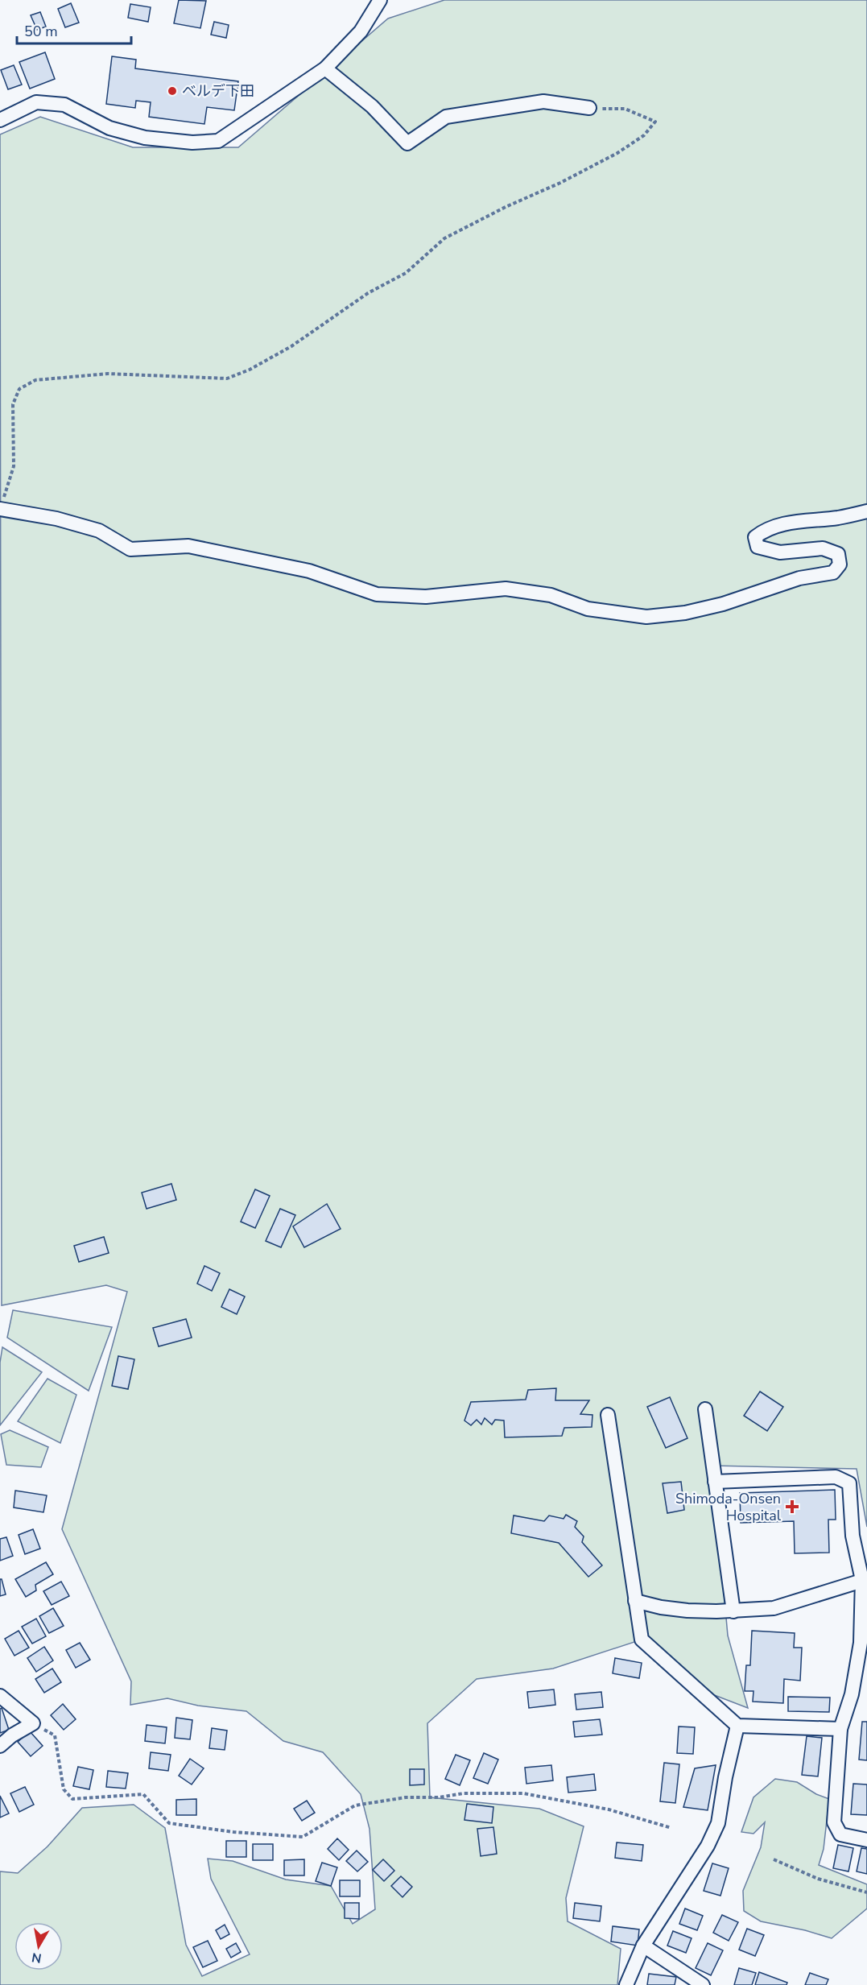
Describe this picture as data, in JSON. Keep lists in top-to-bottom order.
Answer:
{
  "places": {
    "other": ["ベルデ下田"],
    "health": ["Shimoda-Onsen Hospital"]
  },
  "scale_bar": "50 m",
  "north": "bottom"
}
